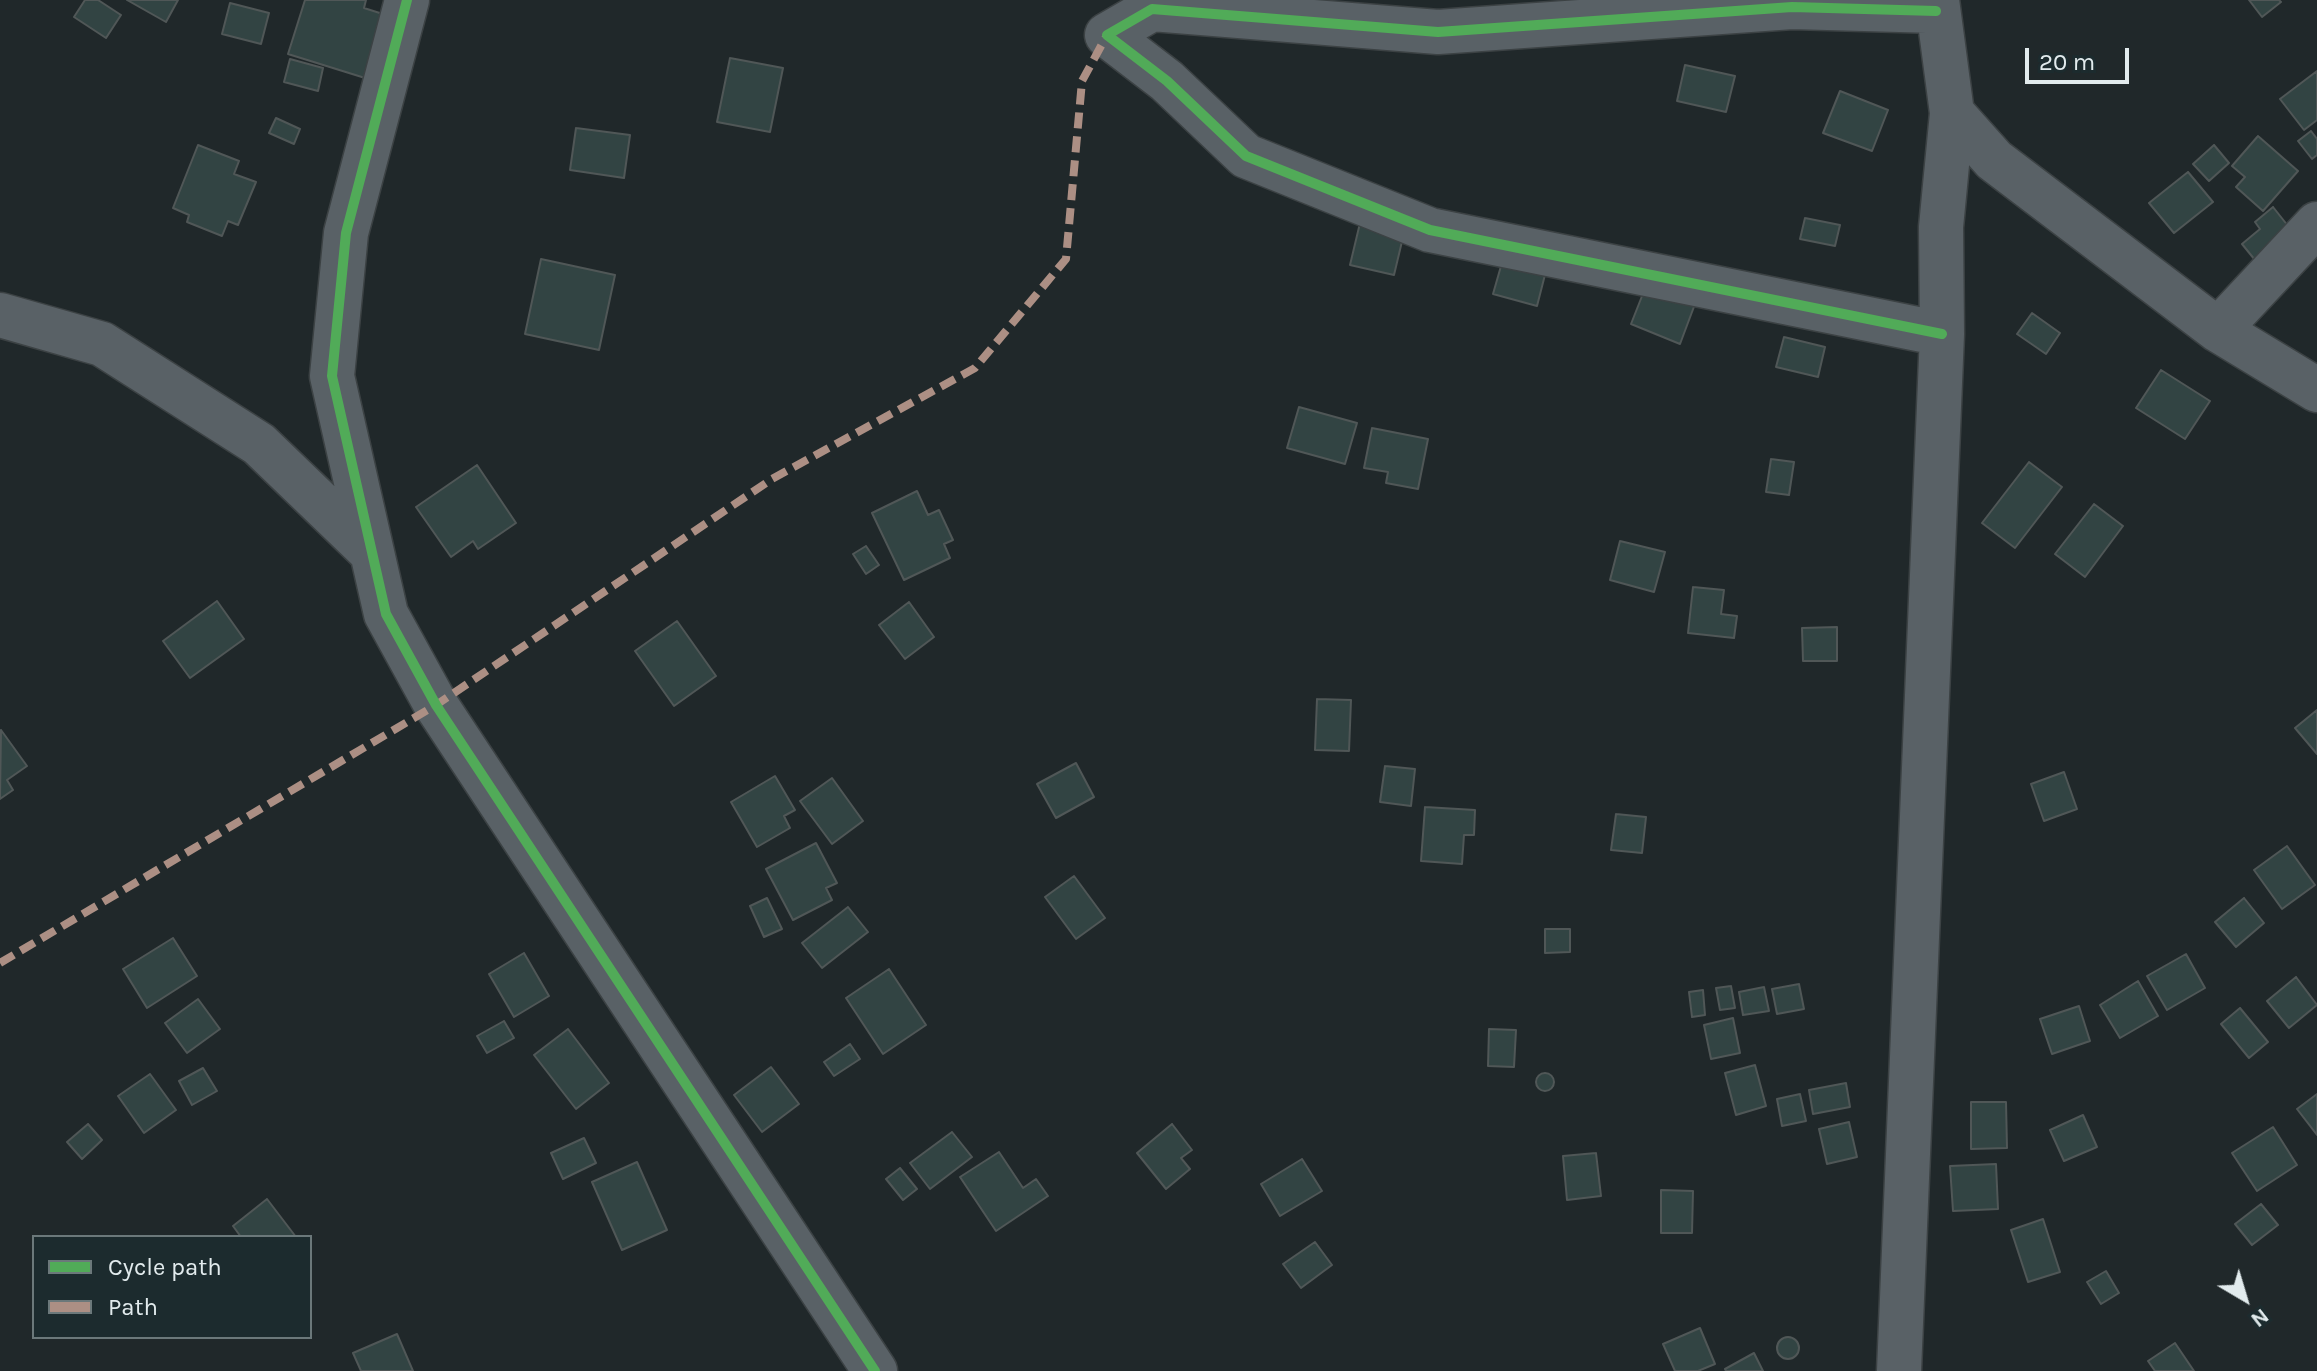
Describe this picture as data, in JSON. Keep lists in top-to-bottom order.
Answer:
{
  "legend": ["Cycle path", "Path"],
  "scale_bar": "20 m",
  "north": "bottom right"
}
